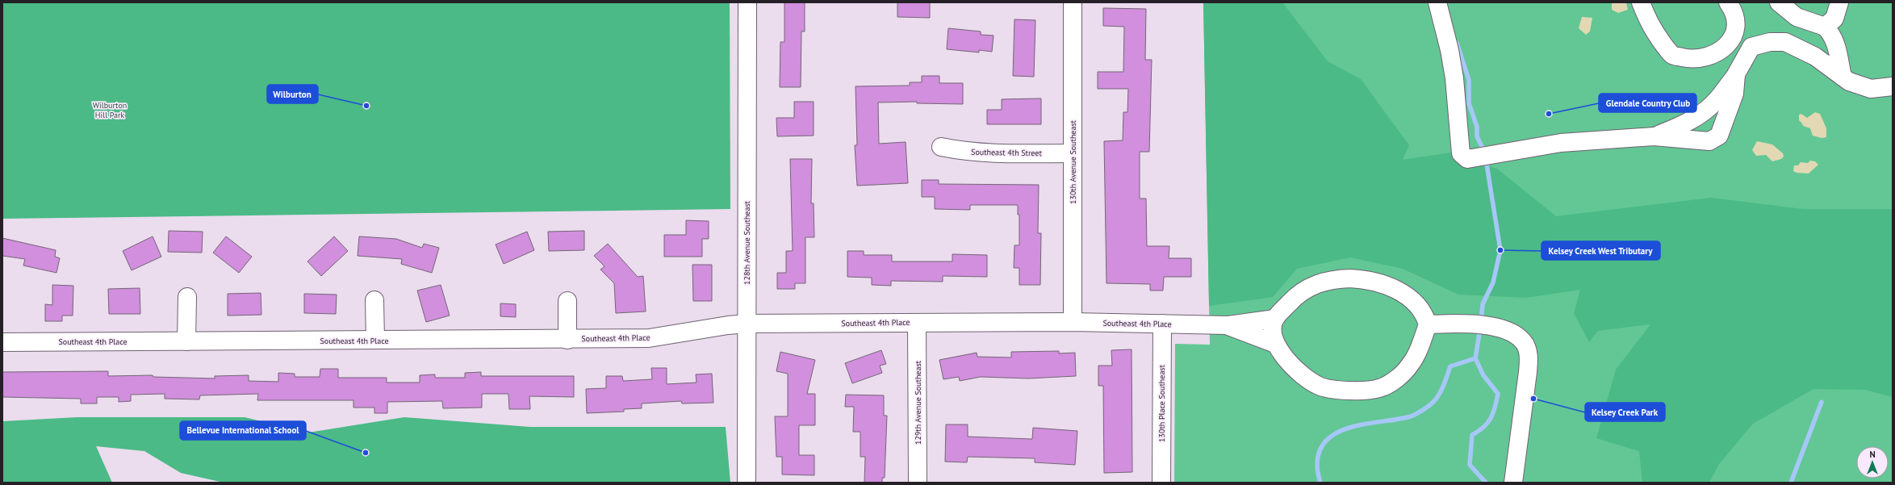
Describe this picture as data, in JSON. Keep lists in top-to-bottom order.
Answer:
{
  "streets": {
    "street": [
      "Southeast 4th Street",
      "130th Avenue Southeast",
      "128th Avenue Southeast",
      "Southeast 4th Place",
      "129th Avenue Southeast",
      "130th Place Southeast"
    ]
  },
  "crossings": [
    ["Southeast 4th Street", "130th Avenue Southeast"],
    ["130th Avenue Southeast", "Southeast 4th Place"],
    ["128th Avenue Southeast", "Southeast 4th Place"],
    ["Southeast 4th Place", "129th Avenue Southeast"],
    ["Southeast 4th Place", "130th Place Southeast"]
  ],
  "parks": ["Wilburton Hill Park"],
  "places": [
    "Wilburton",
    "Glendale Country Club",
    "Kelsey Creek West Tributary",
    "Kelsey Creek Park",
    "Bellevue International School"
  ],
  "north": "top"
}
